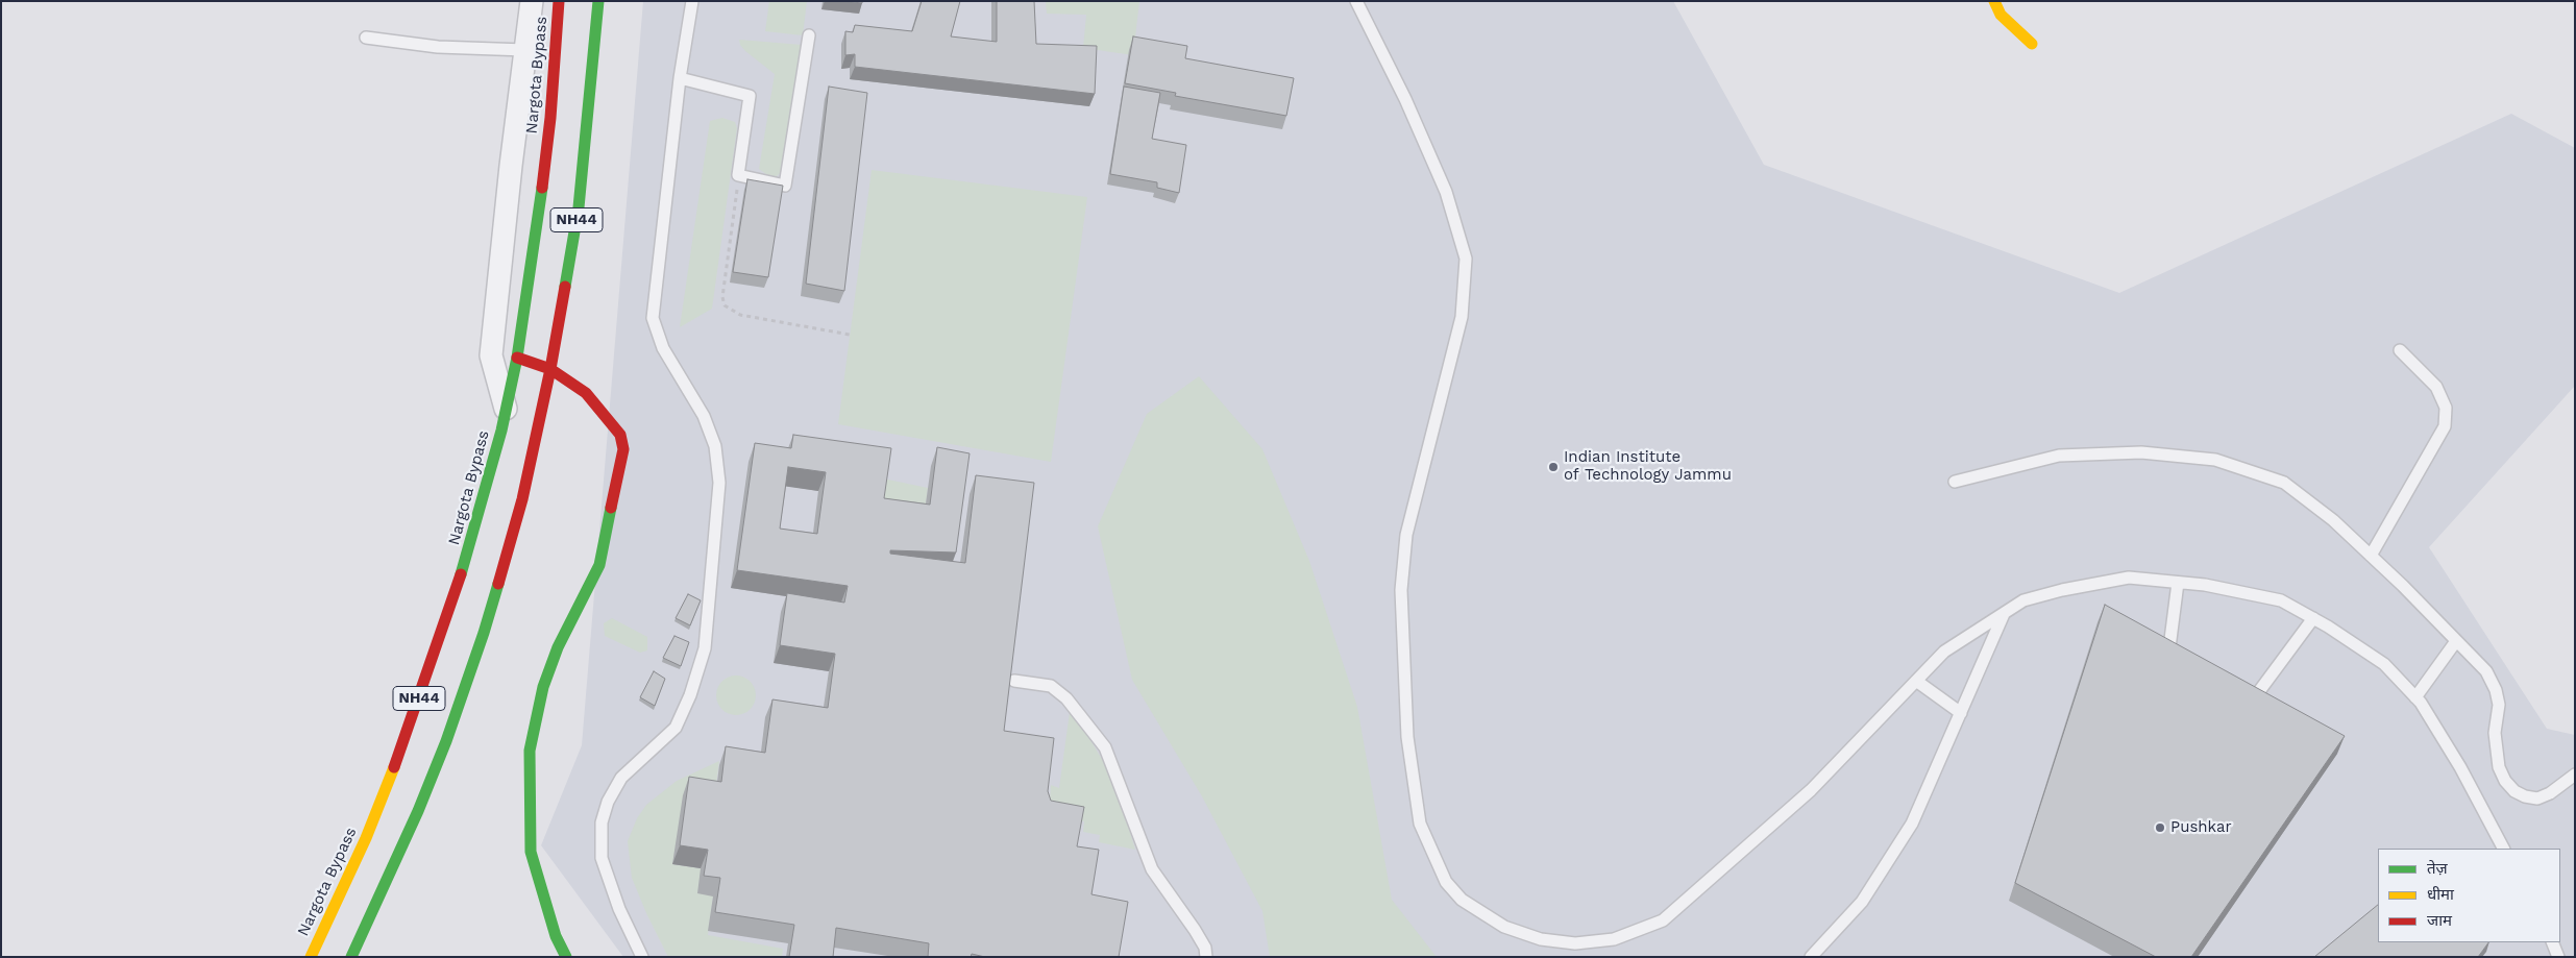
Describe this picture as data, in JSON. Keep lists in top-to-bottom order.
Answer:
{
  "streets": {
    "main road": ["Nargota Bypass", "NH44"]
  },
  "places": ["Indian Institute of Technology Jammu", "Pushkar"],
  "legend": ["तेज़", "धीमा", "जाम"]
}
